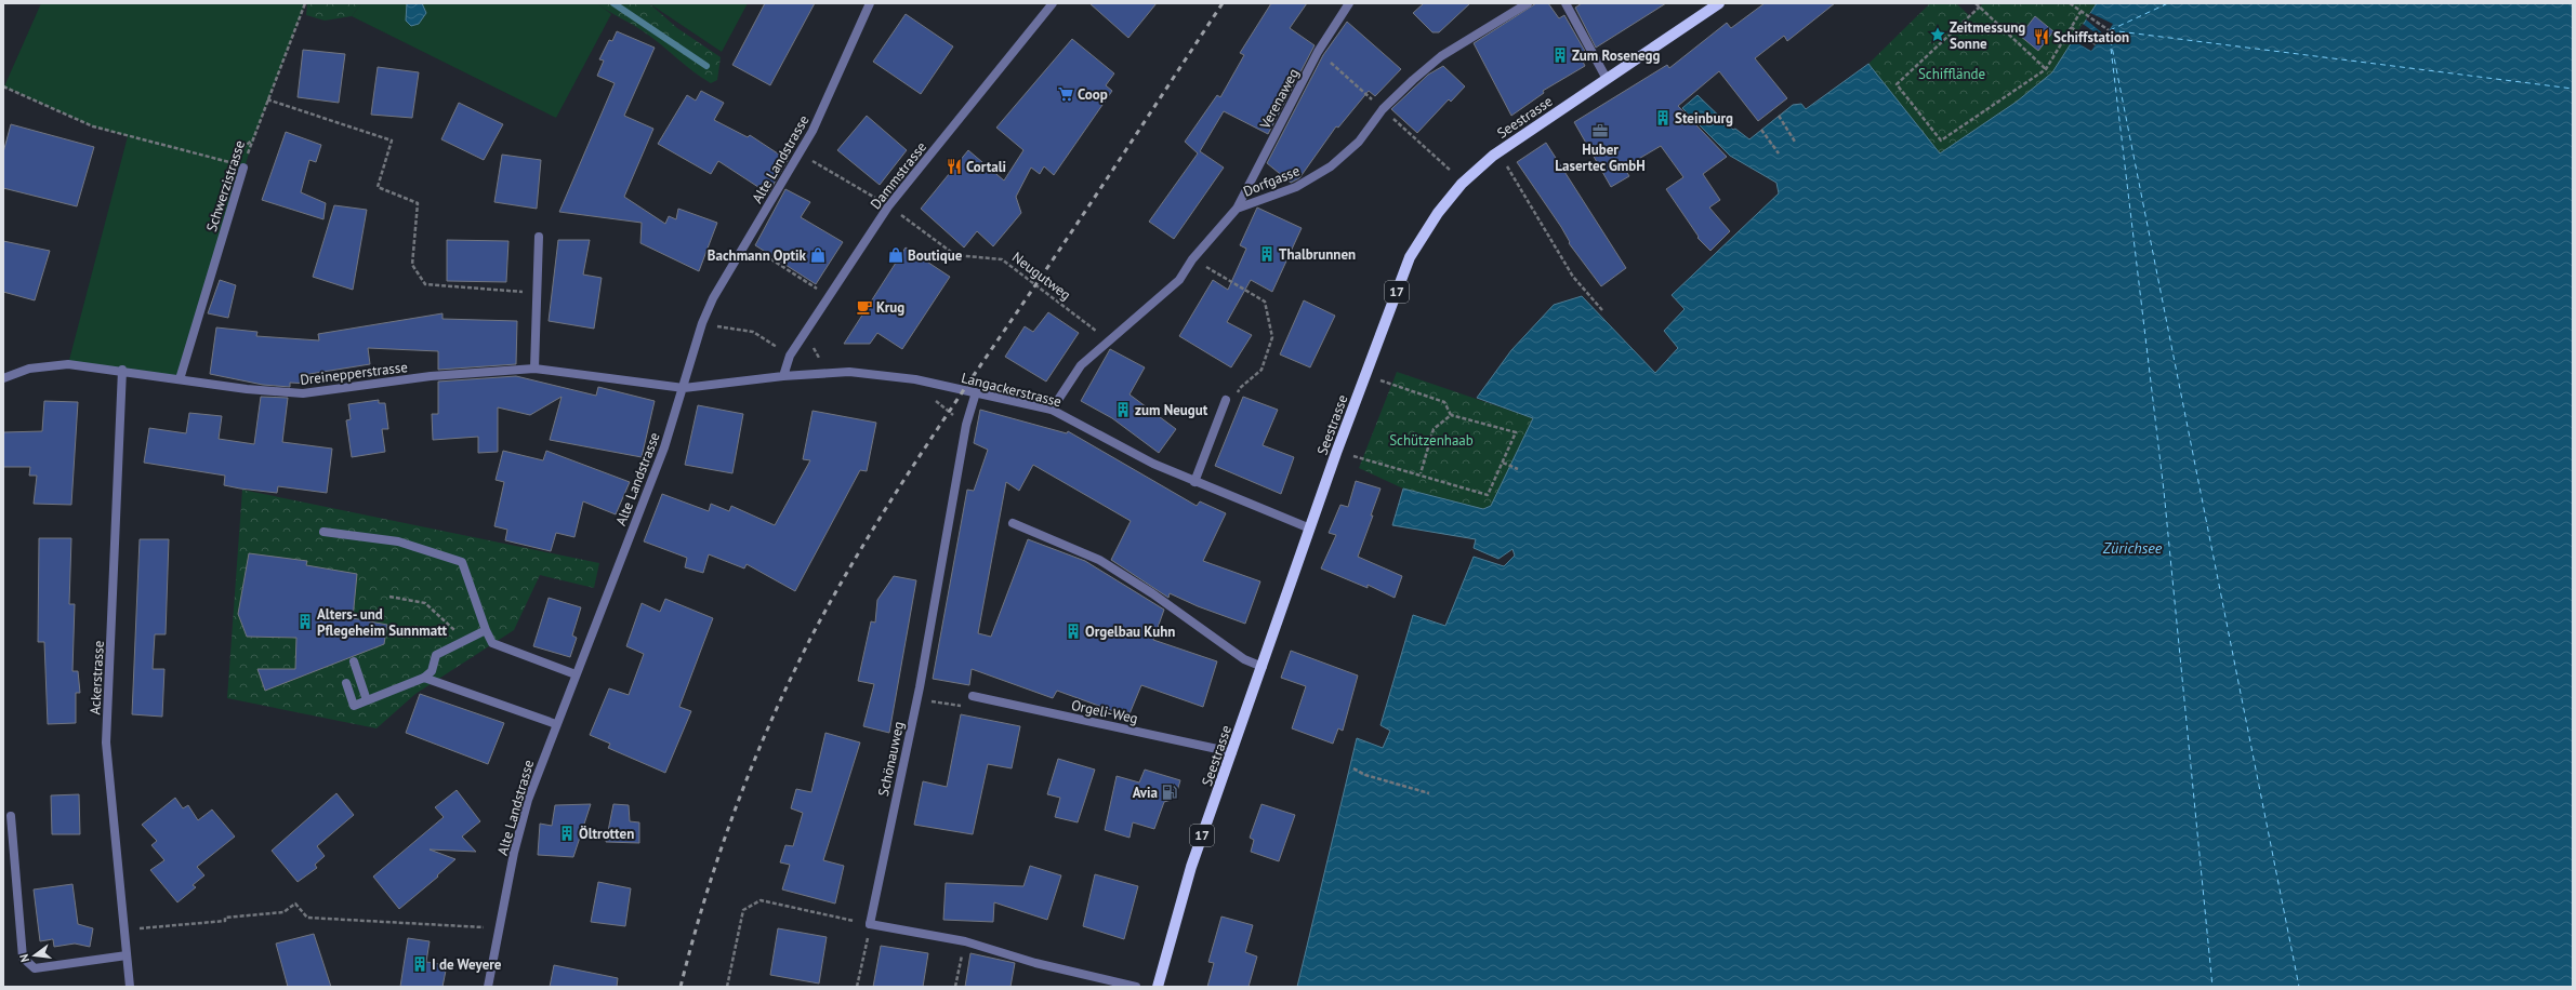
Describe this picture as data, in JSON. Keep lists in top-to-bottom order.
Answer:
{
  "streets": {
    "main road": ["Seestrasse", "17"],
    "street": [
      "Verenaweg",
      "Alte Landstrasse",
      "Dammstrasse",
      "Dorfgasse",
      "Schwerzistrasse",
      "Dreinepperstrasse",
      "Langackerstrasse",
      "Ackerstrasse",
      "Orgeli-Weg",
      "Schönauweg"
    ],
    "path": ["Neugutweg"]
  },
  "crossings": [
    ["Verenaweg", "Dorfgasse"],
    ["Seestrasse", "Langackerstrasse"],
    ["Seestrasse", "Orgeli-Weg"],
    ["Alte Landstrasse", "Dreinepperstrasse"],
    ["Alte Landstrasse", "Langackerstrasse"],
    ["Dammstrasse", "Neugutweg"],
    ["Dammstrasse", "Langackerstrasse"],
    ["Dorfgasse", "Neugutweg"],
    ["Dorfgasse", "Langackerstrasse"],
    ["Schwerzistrasse", "Dreinepperstrasse"],
    ["Dreinepperstrasse", "Langackerstrasse"],
    ["Dreinepperstrasse", "Ackerstrasse"],
    ["Langackerstrasse", "Schönauweg"]
  ],
  "water": ["Zürichsee"],
  "parks": ["Schifflände", "Schützenhaab"],
  "places": {
    "place": ["Zeitmessung Sonne"],
    "restaurant": ["Schiffstation", "Cortali"],
    "building": [
      "Zum Rosenegg",
      "Steinburg",
      "Thalbrunnen",
      "zum Neugut",
      "Alters- und Pflegeheim Sunnmatt",
      "Orgelbau Kuhn",
      "Öltrotten",
      "I de Weyere"
    ],
    "supermarket": ["Coop"],
    "office": ["Huber Lasertec GmbH"],
    "shop": ["Bachmann Optik", "Boutique"],
    "cafe": ["Krug"],
    "fuel station": ["Avia"]
  },
  "north": "left"
}
